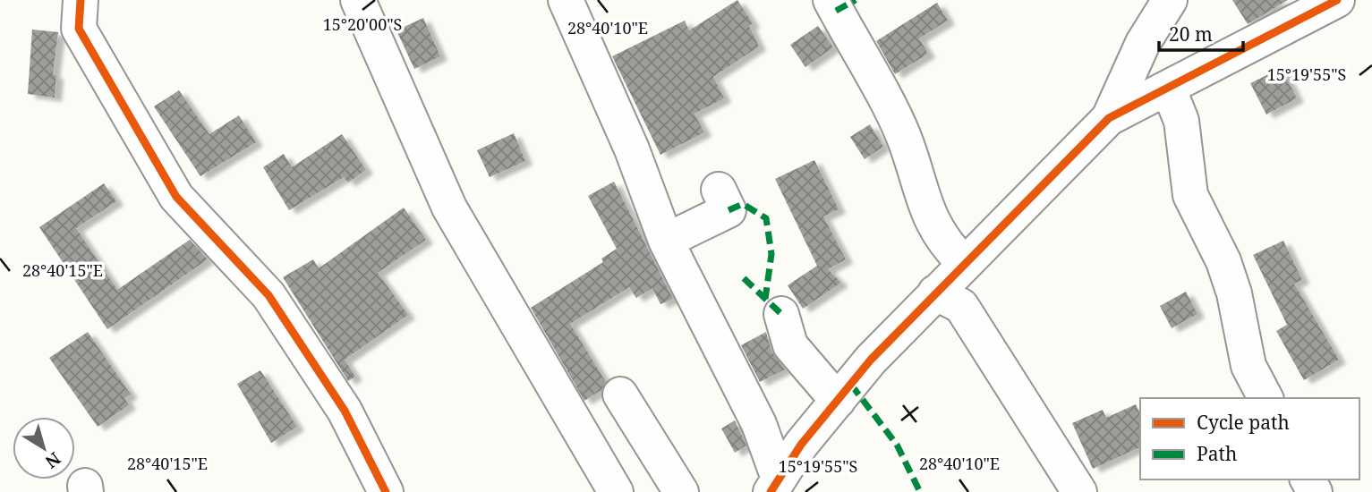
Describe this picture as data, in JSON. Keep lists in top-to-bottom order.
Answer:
{
  "legend": ["Cycle path", "Path"],
  "scale_bar": "20 m",
  "north": "bottom right",
  "coordinates": [
    "15°20'00\"S",
    "28°40'10\"E",
    "15°19'55\"S",
    "28°40'15\"E"
  ]
}
